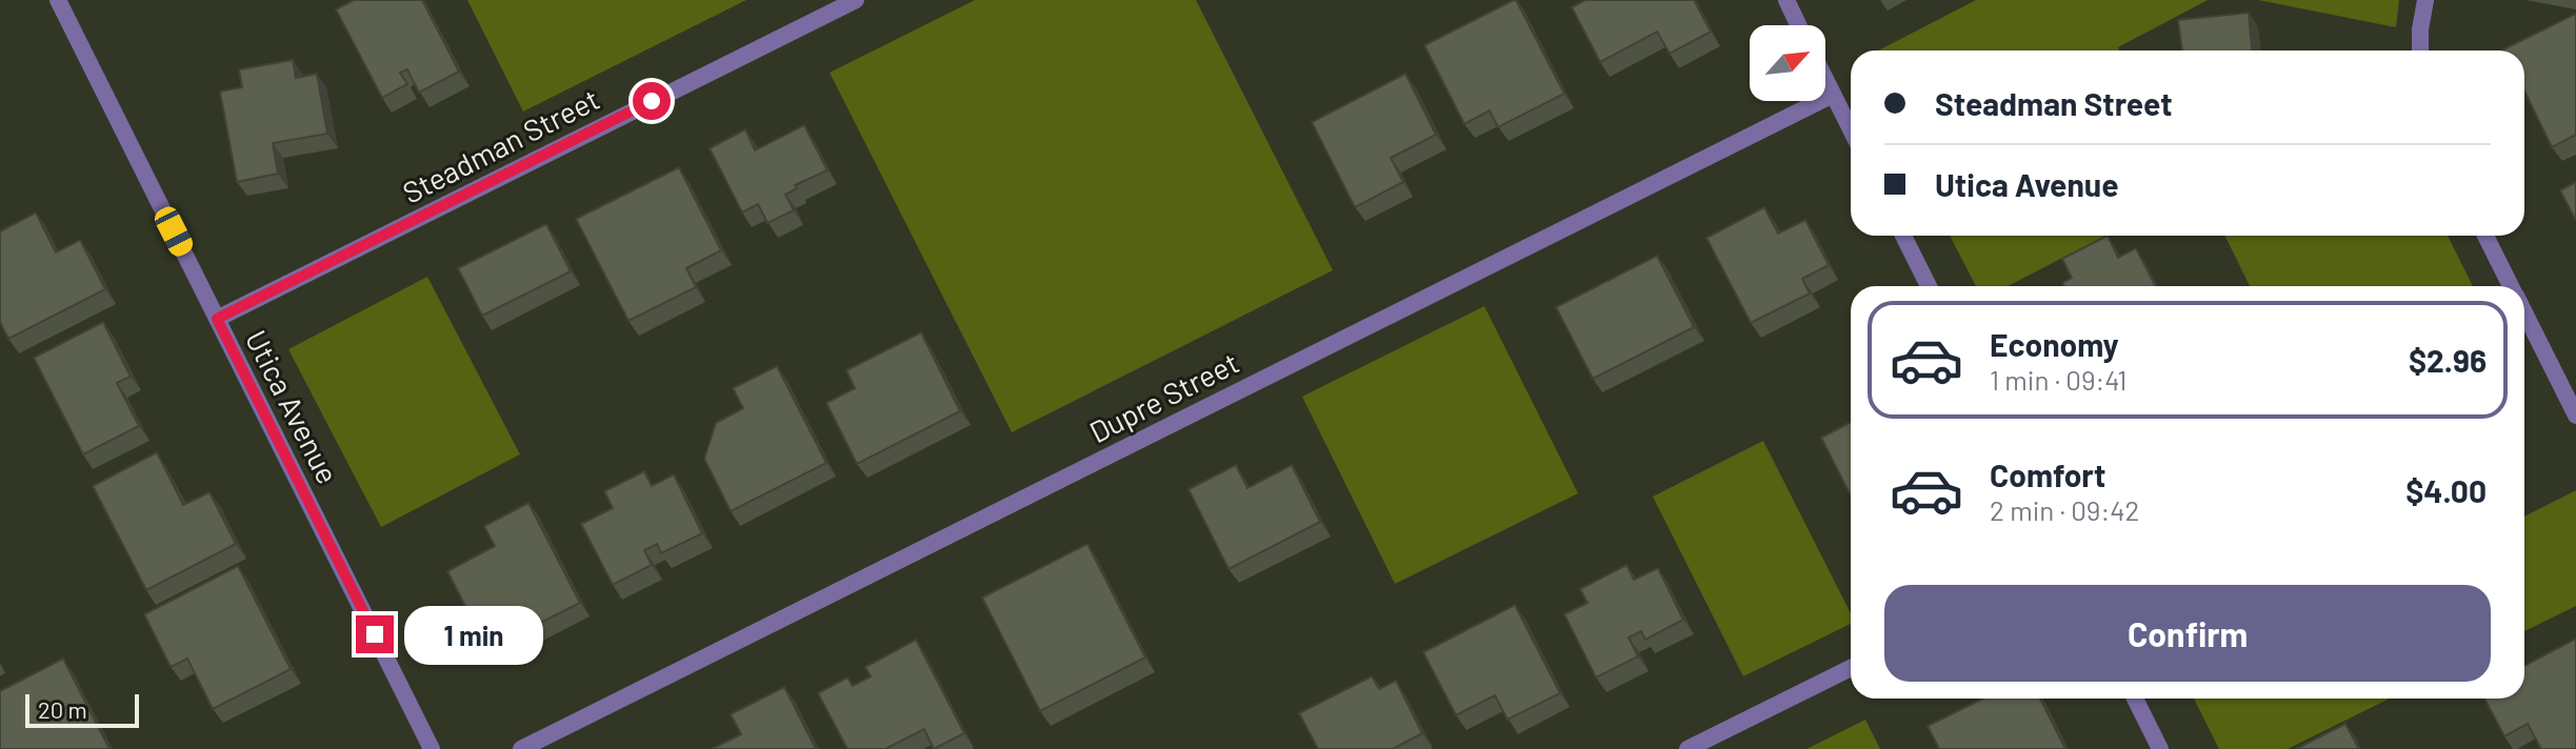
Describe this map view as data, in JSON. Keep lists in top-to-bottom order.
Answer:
{
  "streets": {
    "street": ["Steadman Street", "Dupre Street", "Utica Avenue"]
  },
  "crossings": [
    ["Steadman Street", "Utica Avenue"]
  ],
  "scale_bar": "20 m",
  "north": "top right",
  "page": {
    "banner": ["Steadman Street", "Utica Avenue"],
    "list": [
      {
        "name": "Economy",
        "note": "1 min · 09:41",
        "value": "$2.96"
      },
      {
        "name": "Comfort",
        "note": "2 min · 09:42",
        "value": "$4.00"
      }
    ],
    "buttons": "Confirm",
    "bubble": "1 min",
    "scale": "20 m"
  }
}
